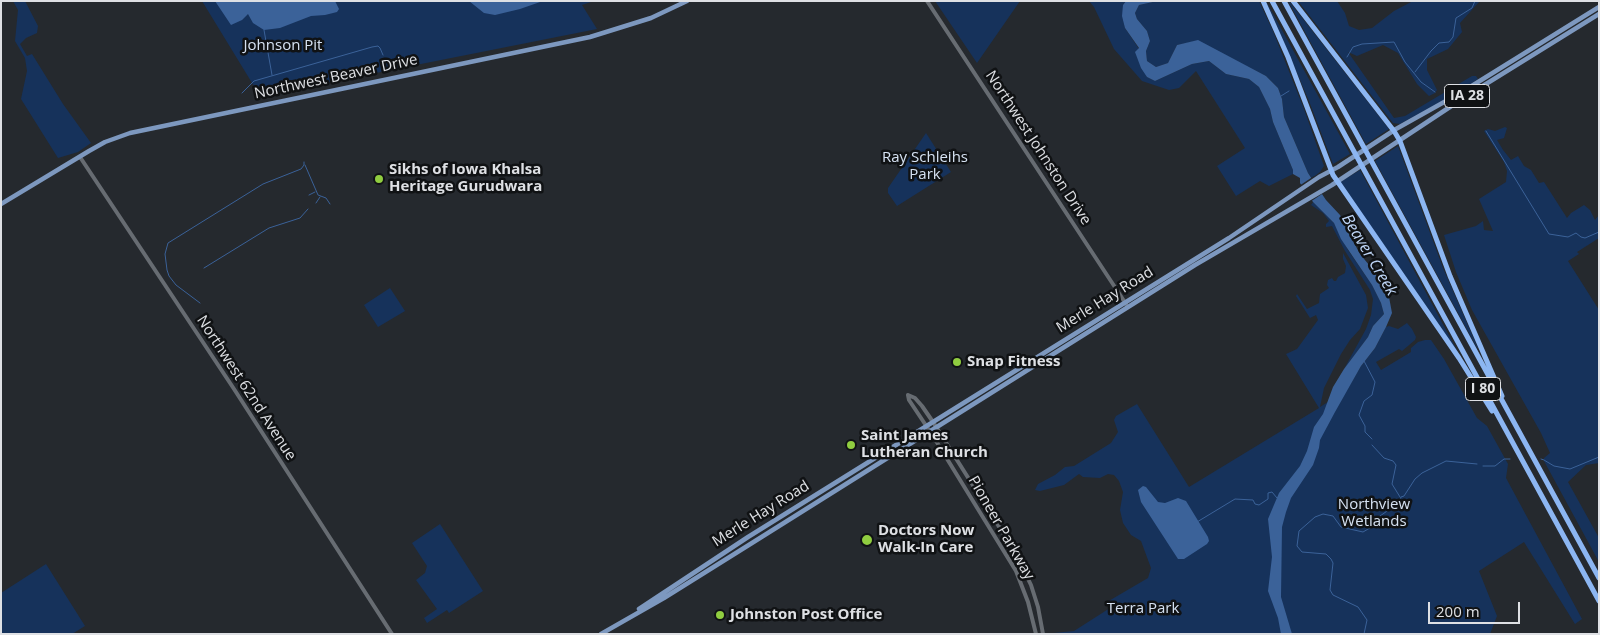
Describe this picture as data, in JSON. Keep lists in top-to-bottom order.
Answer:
{
  "streets": {
    "highway": ["I 80"],
    "main road": ["Northwest Beaver Drive", "IA 28", "Merle Hay Road"],
    "street": ["Northwest Johnston Drive", "Northwest 62nd Avenue", "Pioneer Parkway"]
  },
  "crossings": [
    ["Northwest Beaver Drive", "Northwest 62nd Avenue"],
    ["Northwest Johnston Drive", "Merle Hay Road"],
    ["Merle Hay Road", "Pioneer Parkway"]
  ],
  "water": ["Beaver Creek"],
  "parks": [
    "Johnson Pit",
    "Ray Schleihs Park",
    "Northview Wetlands",
    "Terra Park"
  ],
  "places": [
    "Sikhs of Iowa Khalsa Heritage Gurudwara",
    "Snap Fitness",
    "Saint James Lutheran Church",
    "Doctors Now Walk-In Care",
    "Johnston Post Office"
  ],
  "scale_bar": "200 m"
}
